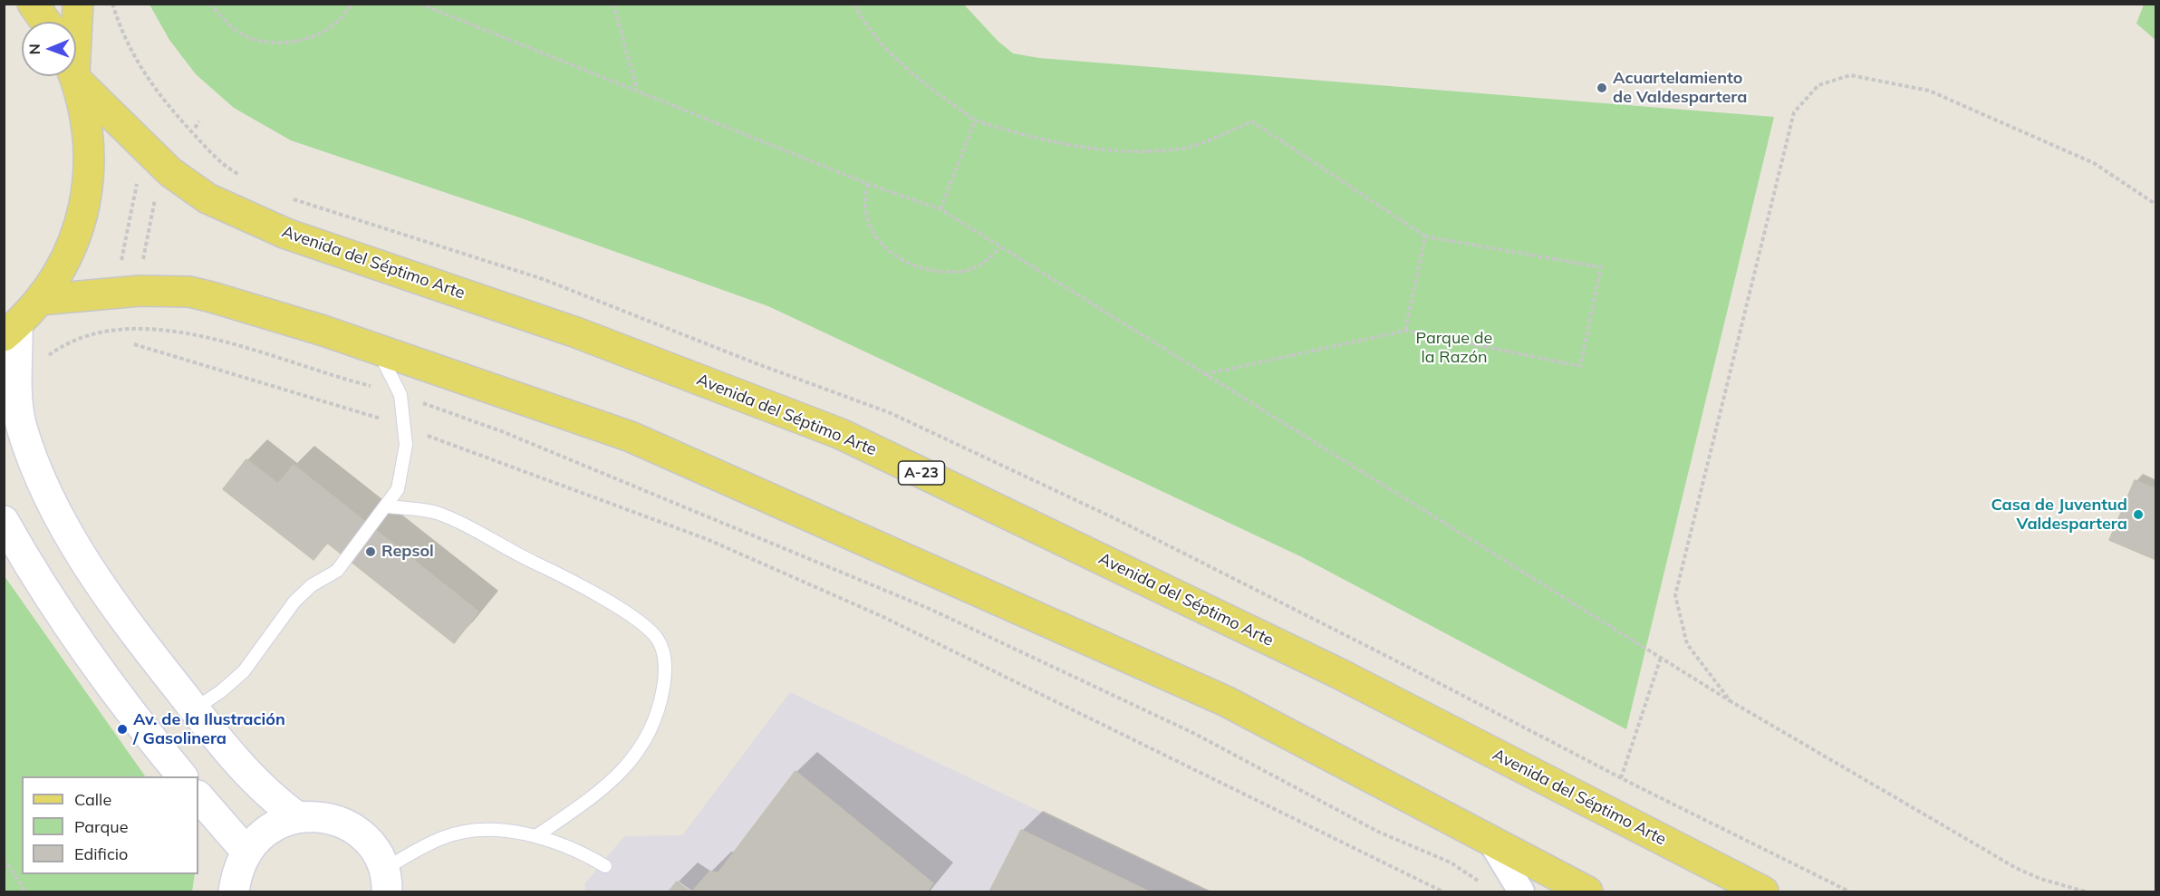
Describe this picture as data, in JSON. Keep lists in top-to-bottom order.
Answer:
{
  "streets": {
    "main road": ["Avenida del Séptimo Arte", "A-23"]
  },
  "parks": ["Parque de la Razón"],
  "places": [
    "Acuartelamiento de Valdespartera",
    "Casa de Juventud Valdespartera",
    "Repsol",
    "Av. de la Ilustración / Gasolinera"
  ],
  "legend": ["Calle", "Parque", "Edificio"],
  "north": "left"
}
